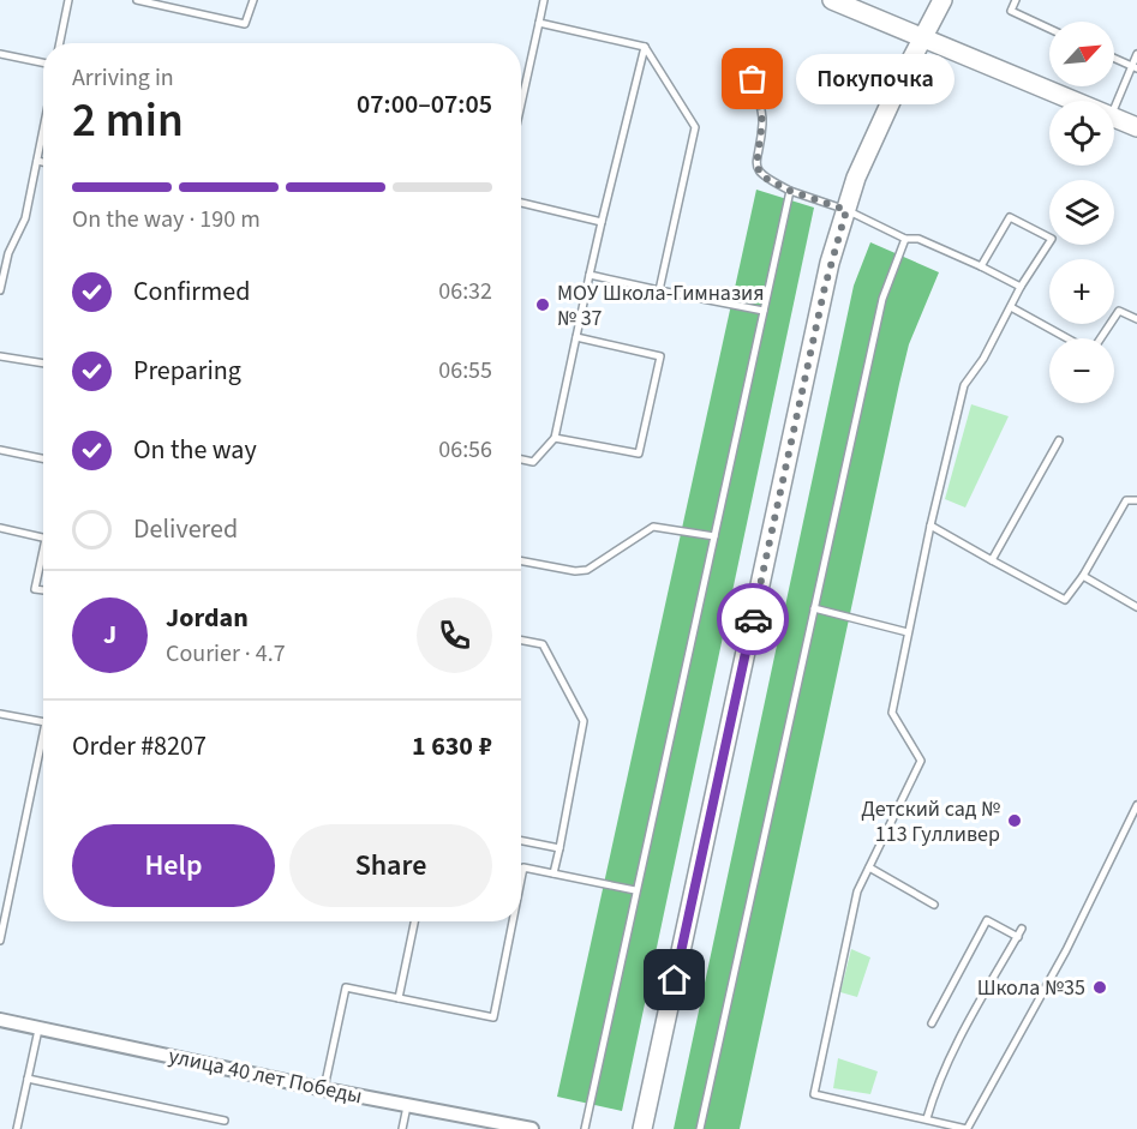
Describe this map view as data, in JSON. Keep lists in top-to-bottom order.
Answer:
{
  "streets": {
    "street": ["улица 40 лет Победы"]
  },
  "places": [
    "Покупочка",
    "МОУ Школа-Гимназия № 37",
    "Детский сад № 113 Гулливер",
    "Школа №35"
  ],
  "north": "top right",
  "page": {
    "map_buttons": ["+", "−"],
    "heading": ["2 min", "Arriving in", "07:00–07:05"],
    "panel": [
      "Jordan",
      "Courier · 4.7",
      "Order #8207",
      "1 630 ₽"
    ],
    "bubble": "Покупочка",
    "bar": "On the way · 190 m",
    "list": [
      ["Confirmed", "06:32"],
      ["Preparing", "06:55"],
      ["On the way", "06:56"],
      "Delivered"
    ],
    "round": "J",
    "buttons": ["Help", "Share"]
  }
}
